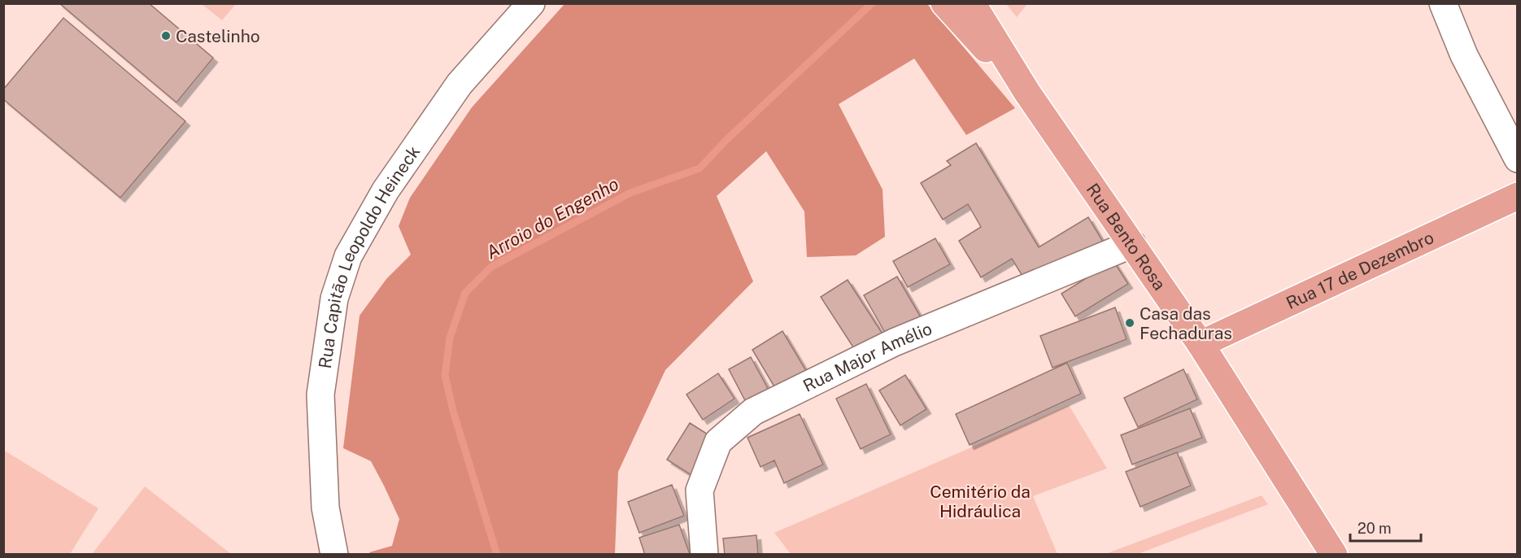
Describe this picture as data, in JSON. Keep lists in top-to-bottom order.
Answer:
{
  "streets": {
    "main road": ["Rua Bento Rosa", "Rua 17 de Dezembro"],
    "street": ["Rua Capitão Leopoldo Heineck", "Rua Major Amélio"]
  },
  "crossings": [
    ["Rua Bento Rosa", "Rua 17 de Dezembro"],
    ["Rua Bento Rosa", "Rua Major Amélio"]
  ],
  "water": ["Arroio do Engenho"],
  "parks": ["Cemitério da Hidráulica"],
  "places": ["Castelinho", "Casa das Fechaduras"],
  "scale_bar": "20 m"
}
